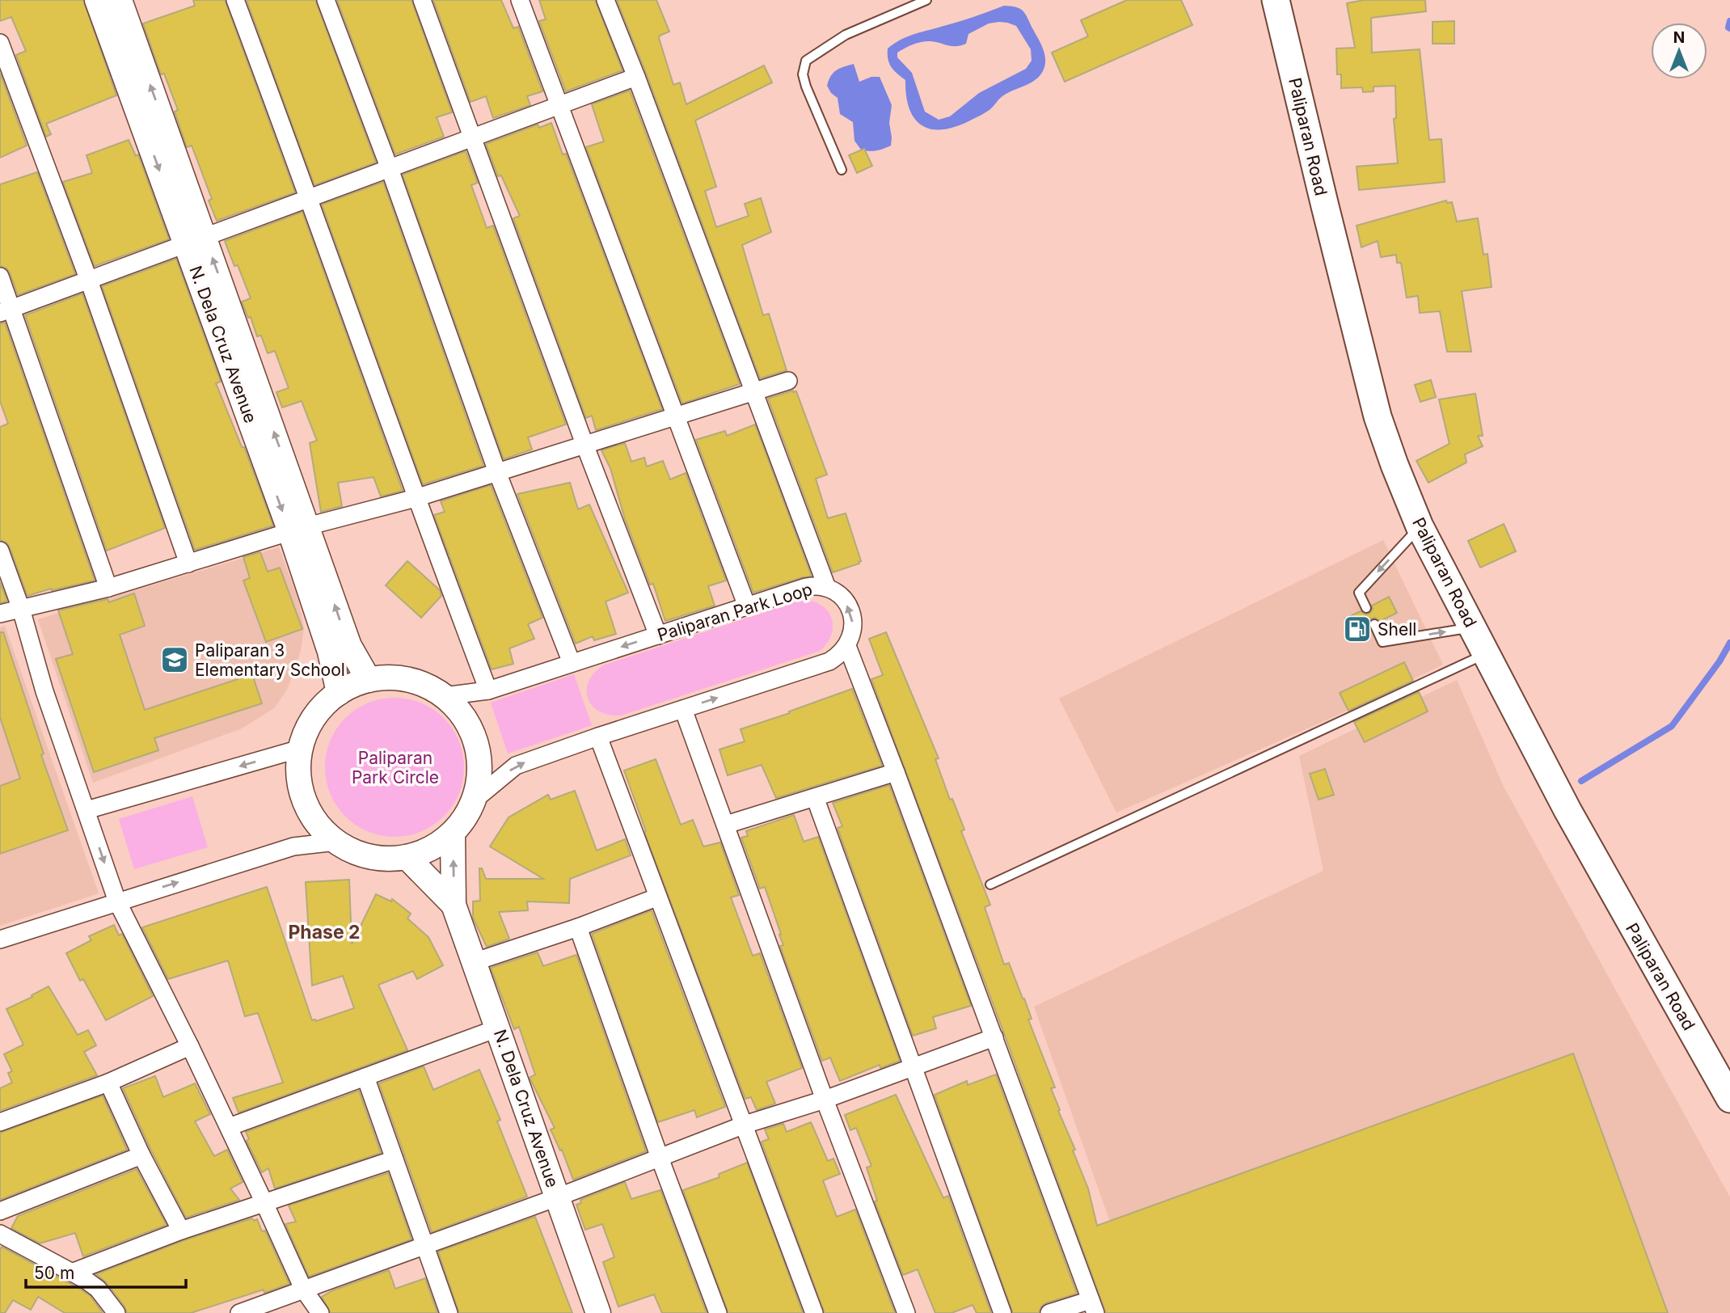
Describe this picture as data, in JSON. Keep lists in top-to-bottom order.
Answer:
{
  "streets": {
    "main road": ["Paliparan Road"],
    "street": ["N. Dela Cruz Avenue", "Paliparan Park Loop"]
  },
  "crossings": [
    ["N. Dela Cruz Avenue", "Paliparan Park Loop"]
  ],
  "districts": ["Phase 2"],
  "parks": ["Paliparan Park Circle"],
  "places": {
    "fuel station": ["Shell"],
    "school or university": ["Paliparan 3 Elementary School"]
  },
  "scale_bar": "50 m",
  "north": "top"
}
